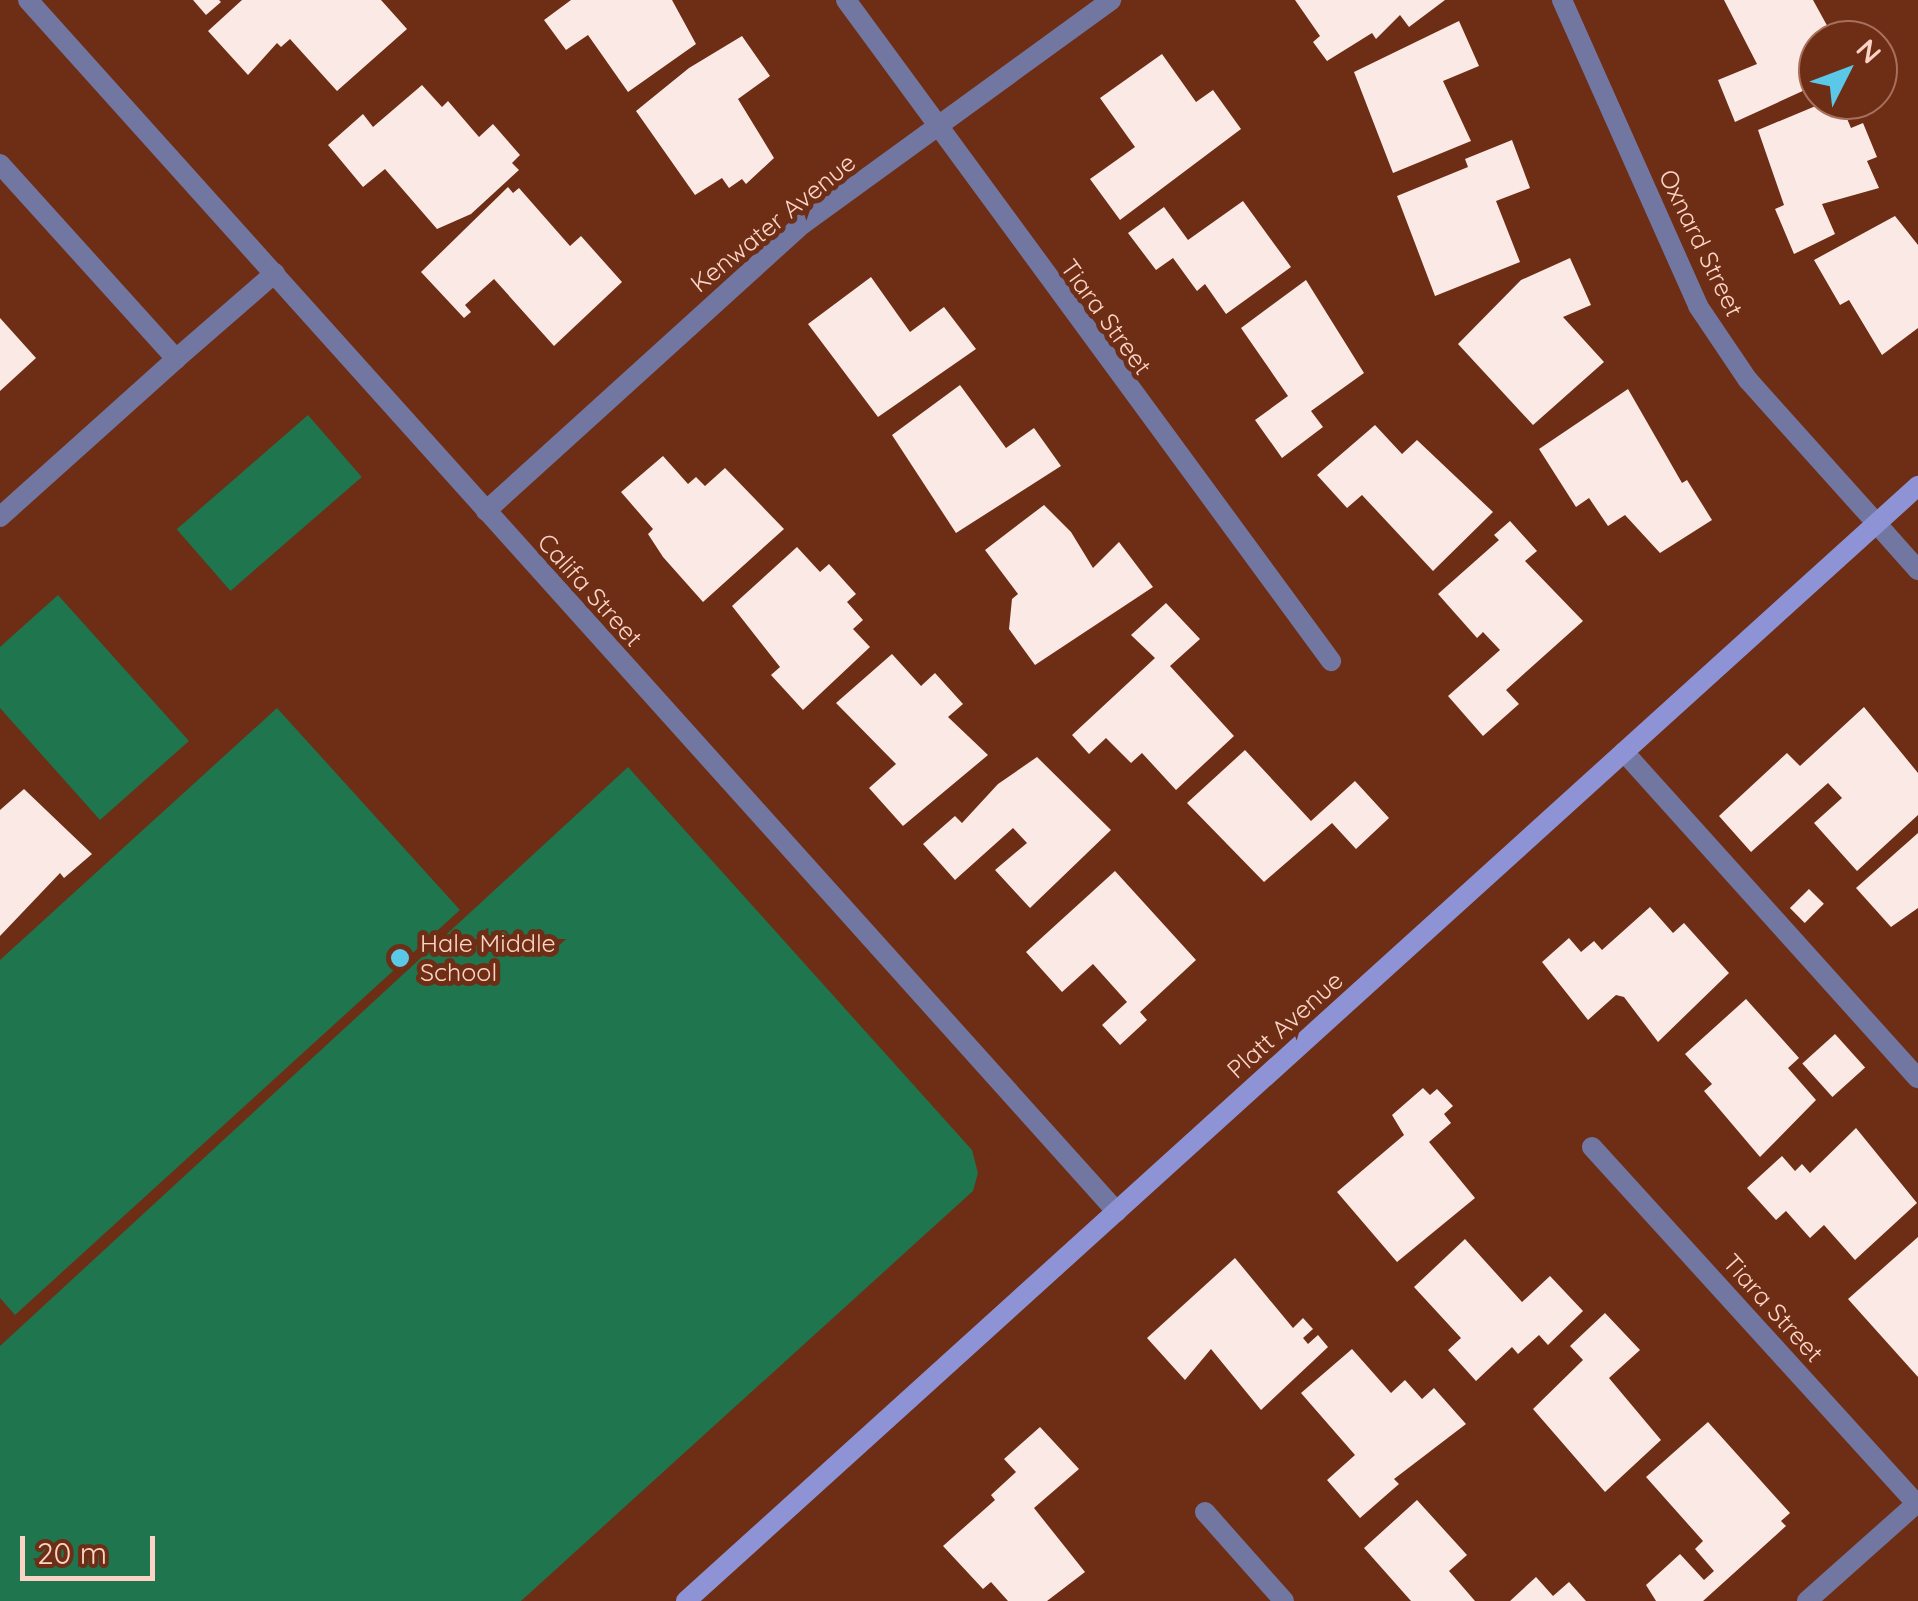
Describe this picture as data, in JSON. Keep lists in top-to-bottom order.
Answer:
{
  "streets": {
    "main road": ["Platt Avenue"],
    "street": [
      "Kenwater Avenue",
      "Oxnard Street",
      "Tiara Street",
      "Califa Street"
    ]
  },
  "crossings": [
    ["Kenwater Avenue", "Tiara Street"],
    ["Kenwater Avenue", "Califa Street"],
    ["Oxnard Street", "Platt Avenue"],
    ["Califa Street", "Platt Avenue"]
  ],
  "places": ["Hale Middle School"],
  "scale_bar": "20 m",
  "north": "top right"
}
